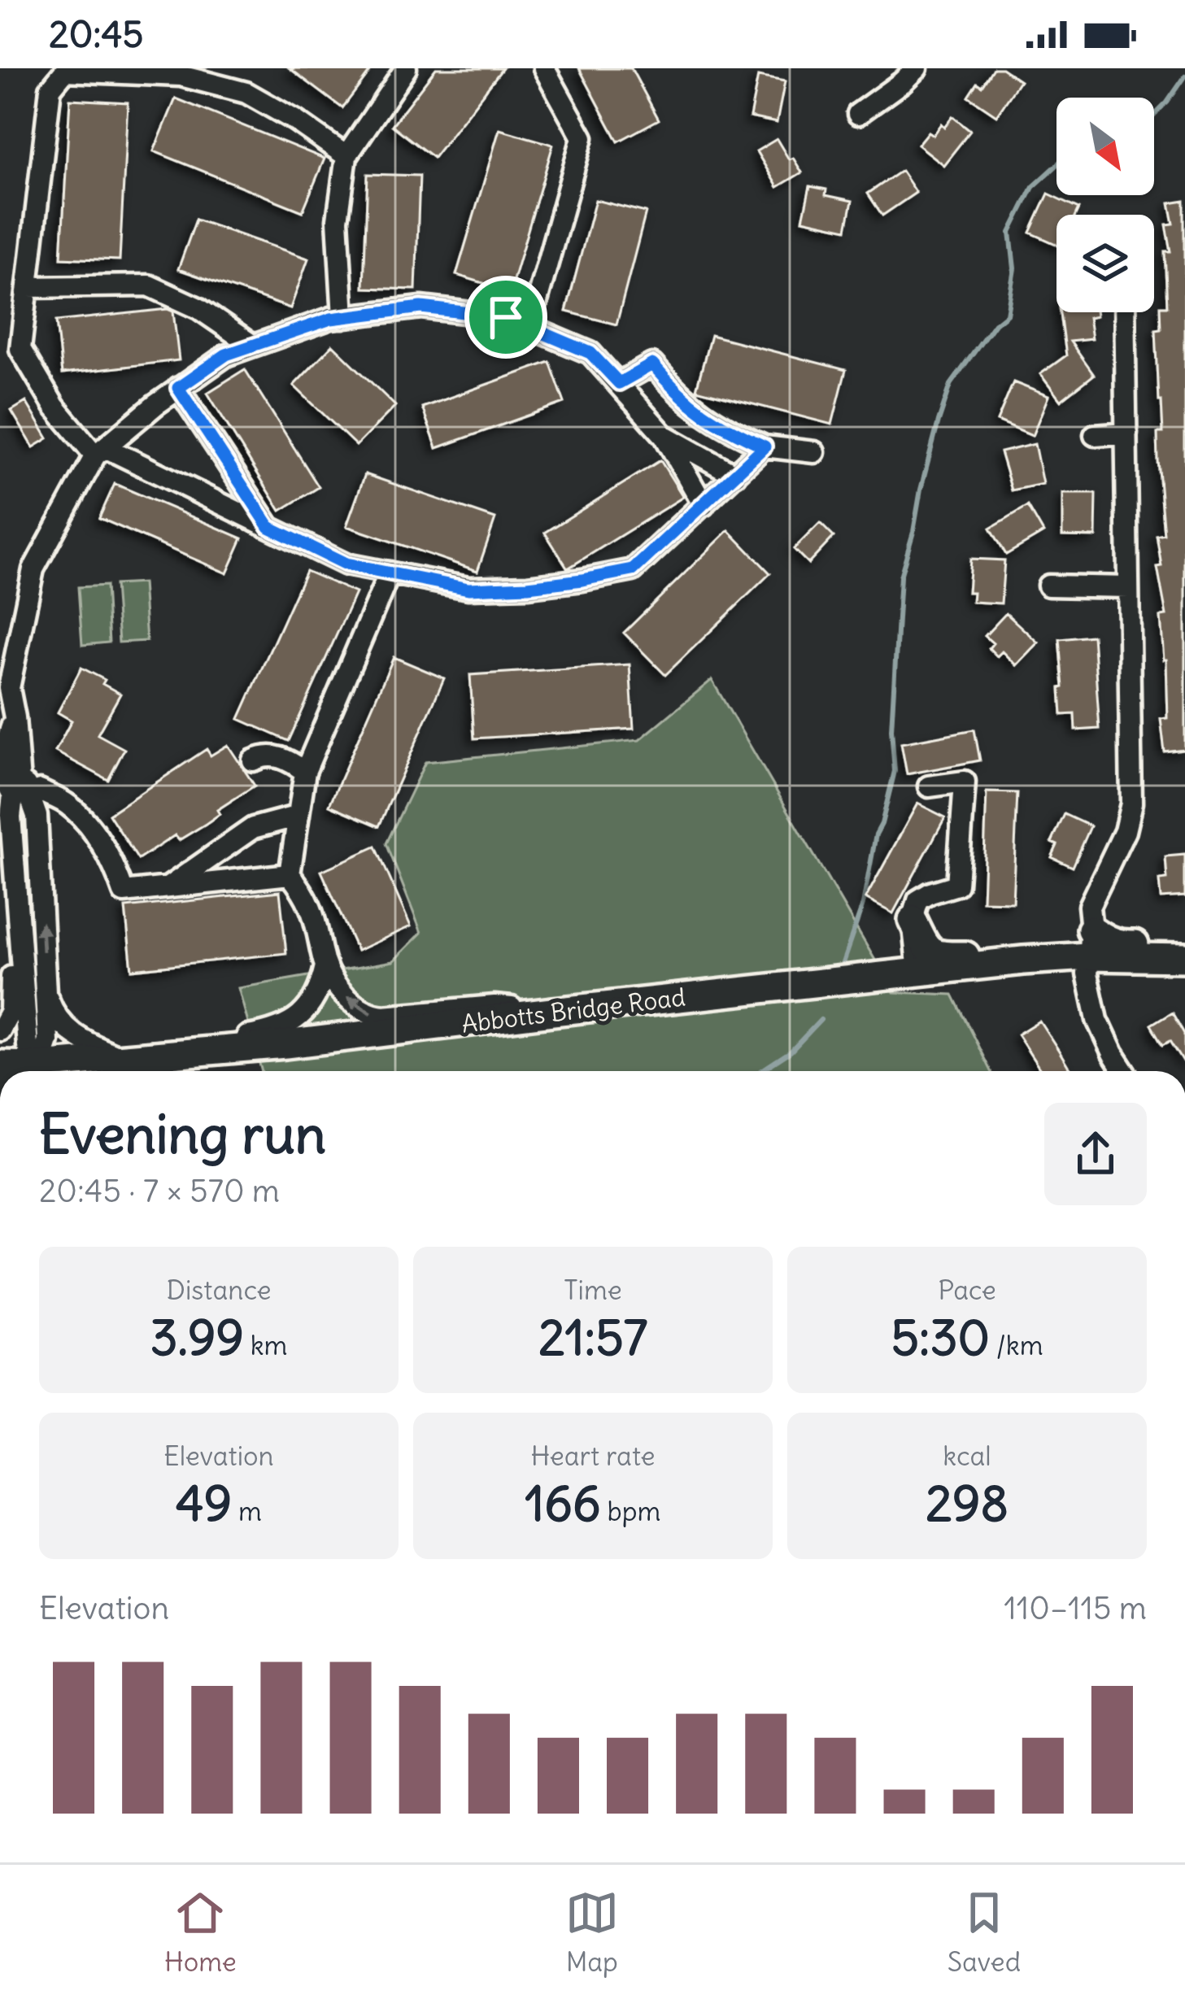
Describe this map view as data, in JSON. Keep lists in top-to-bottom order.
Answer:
{
  "streets": {
    "main road": ["Abbotts Bridge Road"]
  },
  "north": "bottom right",
  "page": {
    "status": "20:45",
    "heading": ["Evening run", "20:45 · 7 × 570 m"],
    "stats": [
      ["Distance", "3.99 km"],
      ["Time", "21:57"],
      ["Pace", "5:30 /km"],
      ["Elevation", "49 m"],
      ["Heart rate", "166 bpm"],
      ["kcal", "298"]
    ],
    "chart": ["Elevation", "110–115 m"],
    "tabs": ["Home", "Map", "Saved"]
  }
}
